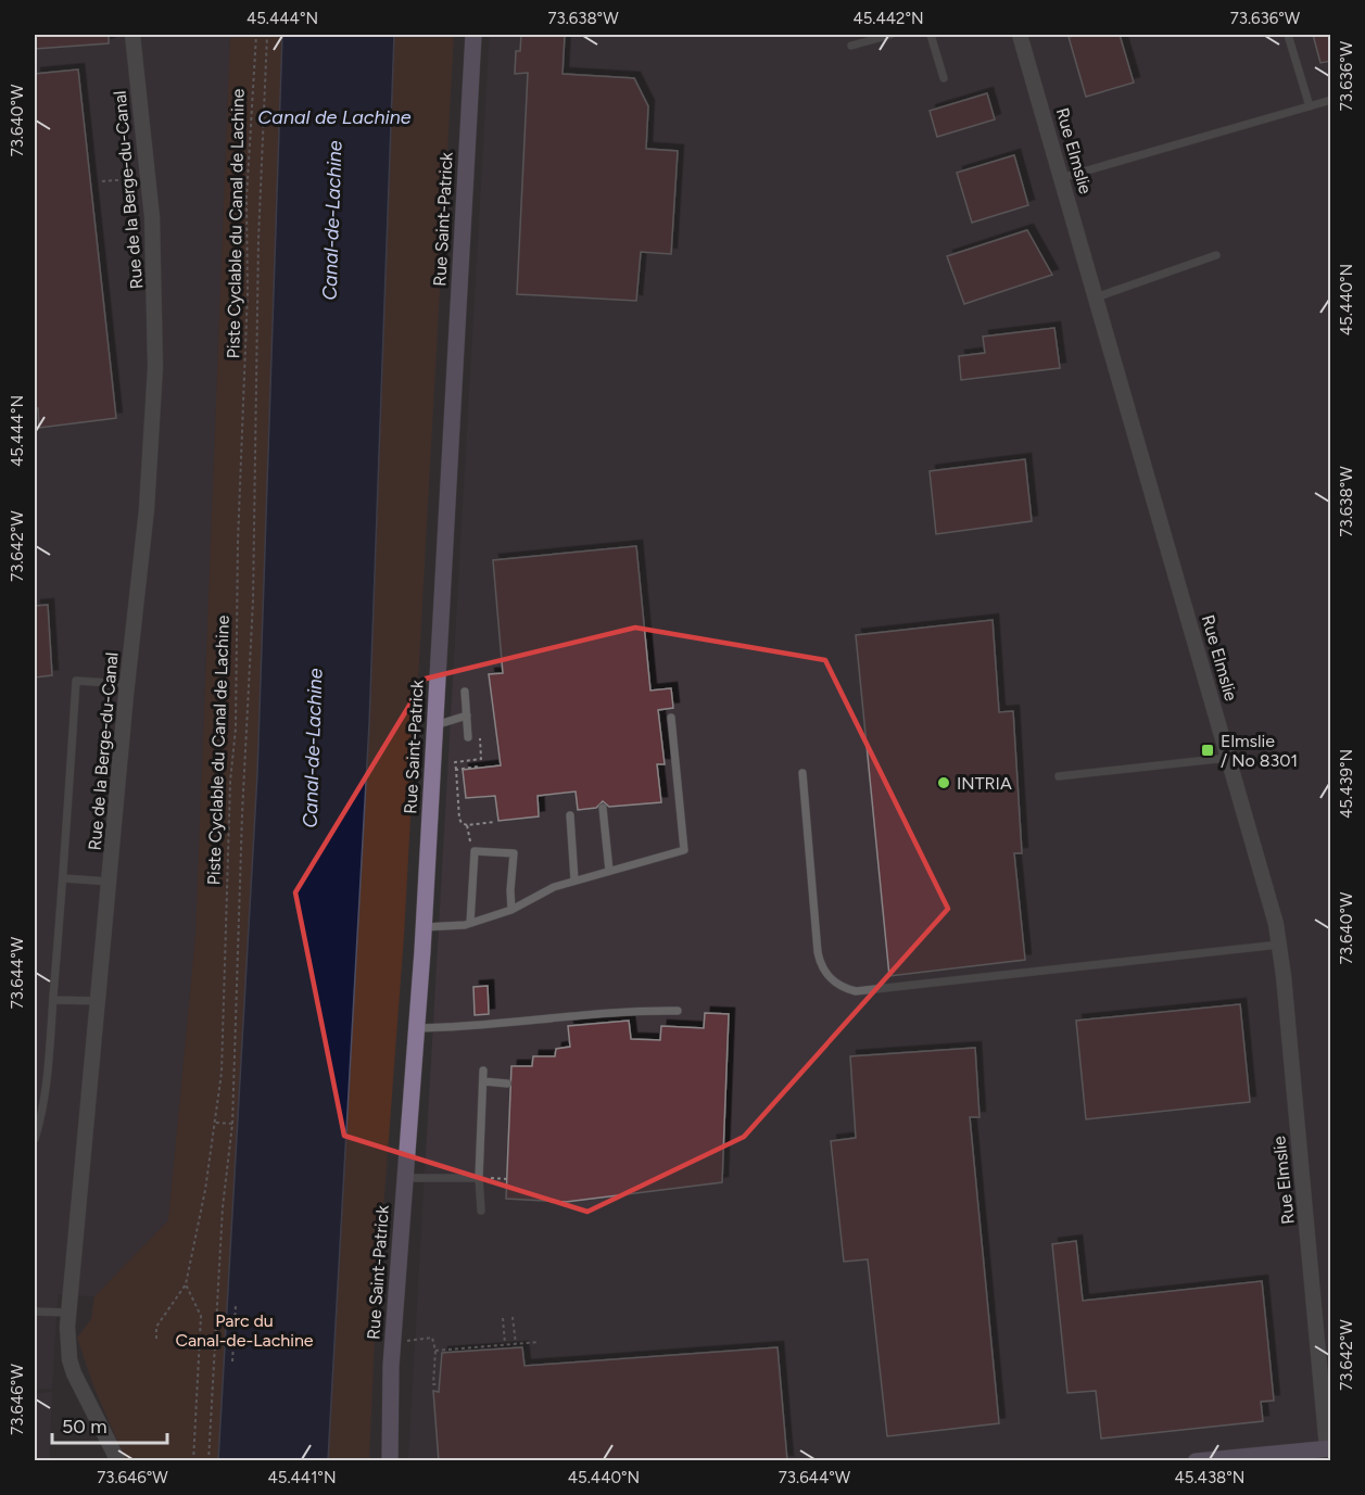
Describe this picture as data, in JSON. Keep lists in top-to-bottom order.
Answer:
{
  "streets": {
    "main road": ["Rue Saint-Patrick"],
    "street": ["Rue Elmslie", "Rue de la Berge-du-Canal"],
    "path": ["Piste Cyclable du Canal de Lachine"]
  },
  "water": ["Canal de Lachine", "Canal-de-Lachine"],
  "parks": ["Parc du Canal-de-Lachine"],
  "places": {
    "transit": ["Elmslie / No 8301"],
    "other": ["INTRIA"]
  },
  "scale_bar": "50 m",
  "coordinates": [
    "45.444°N",
    "73.638°W",
    "45.442°N",
    "73.636°W",
    "73.640°W",
    "45.440°N",
    "73.642°W",
    "45.439°N",
    "73.644°W",
    "73.646°W",
    "45.441°N",
    "45.438°N"
  ]
}
